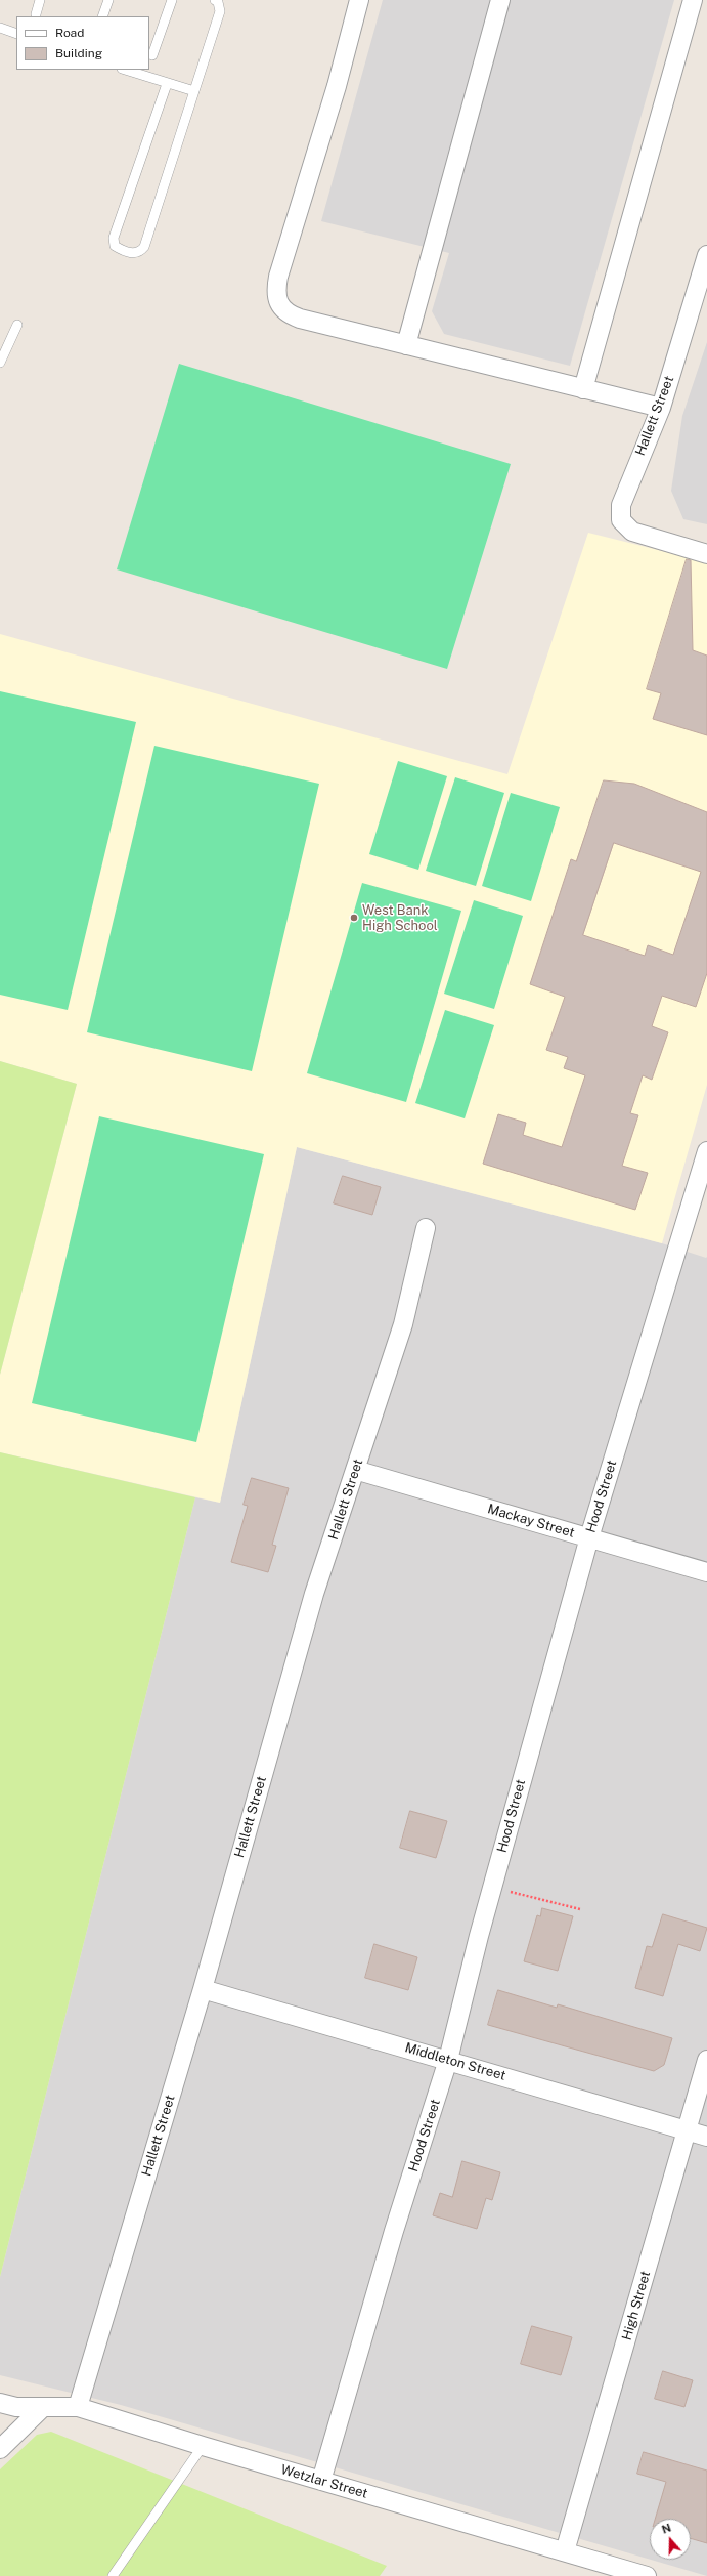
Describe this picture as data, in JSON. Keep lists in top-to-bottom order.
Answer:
{
  "streets": {
    "street": [
      "Hallett Street",
      "Hood Street",
      "Mackay Street",
      "Middleton Street",
      "High Street",
      "Wetzlar Street"
    ]
  },
  "crossings": [
    ["Hallett Street", "Mackay Street"],
    ["Hallett Street", "Middleton Street"],
    ["Hallett Street", "Wetzlar Street"],
    ["Hood Street", "Mackay Street"],
    ["Hood Street", "Middleton Street"],
    ["Hood Street", "Wetzlar Street"],
    ["Middleton Street", "High Street"],
    ["High Street", "Wetzlar Street"]
  ],
  "places": ["West Bank High School"],
  "legend": ["Road", "Building"],
  "north": "top"
}
